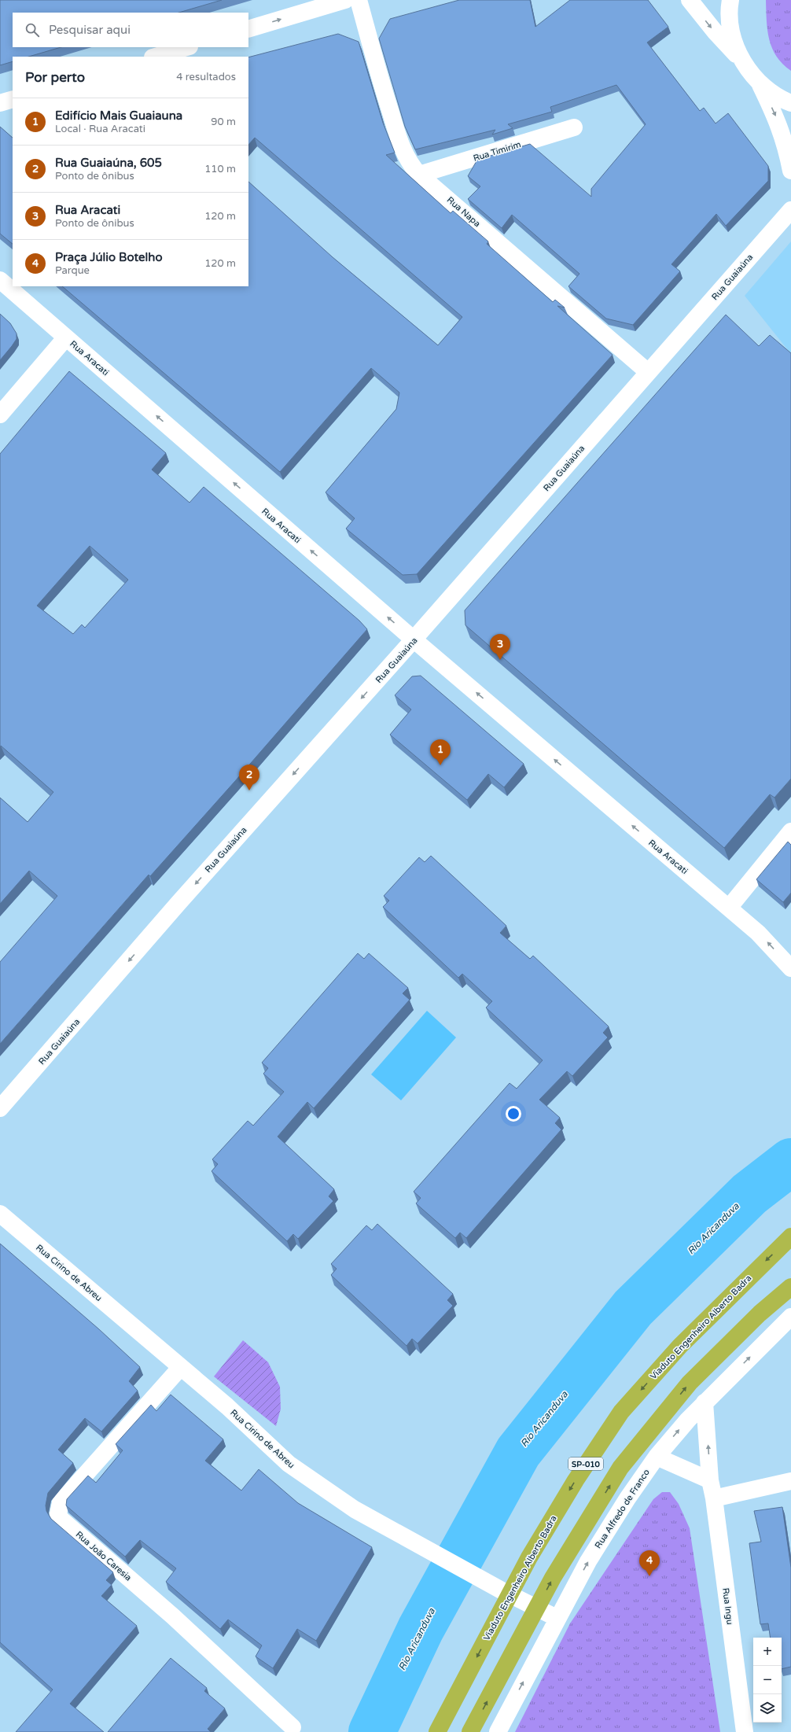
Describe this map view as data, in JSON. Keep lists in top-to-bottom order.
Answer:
{
  "streets": {
    "highway": ["Viaduto Engenheiro Alberto Badra", "SP-010"],
    "street": [
      "Rua Timirim",
      "Rua Napa",
      "Rua Guaiaúna",
      "Rua Aracati",
      "Rua Cirino de Abreu",
      "Rua Alfredo de Franco",
      "Rua João Caresia",
      "Rua Ingu"
    ]
  },
  "crossings": [
    ["Rua Timirim", "Rua Napa"],
    ["Rua Napa", "Rua Guaiaúna"],
    ["Rua Guaiaúna", "Rua Aracati"],
    ["Rua Cirino de Abreu", "Rua Alfredo de Franco"],
    ["Rua Cirino de Abreu", "Rua João Caresia"],
    ["Rua Alfredo de Franco", "Rua Ingu"]
  ],
  "one_way": ["Rua Guaiaúna", "Rua Aracati", "Rua Alfredo de Franco"],
  "water": ["Rio Aricanduva"],
  "page": {
    "search": "Pesquisar aqui",
    "heading": ["Por perto", "4 resultados"],
    "list": [
      {
        "mark": "1",
        "name": "Edifício Mais Guaiauna",
        "note": "Local · Rua Aracati",
        "value": "90 m"
      },
      {
        "mark": "2",
        "name": "Rua Guaiaúna, 605",
        "note": "Ponto de ônibus",
        "value": "110 m"
      },
      {
        "mark": "3",
        "name": "Rua Aracati",
        "note": "Ponto de ônibus",
        "value": "120 m"
      },
      {
        "mark": "4",
        "name": "Praça Júlio Botelho",
        "note": "Parque",
        "value": "120 m"
      }
    ],
    "pins": [
      "3",
      "1",
      "2",
      "4"
    ],
    "map_buttons": ["+", "−"]
  }
}
